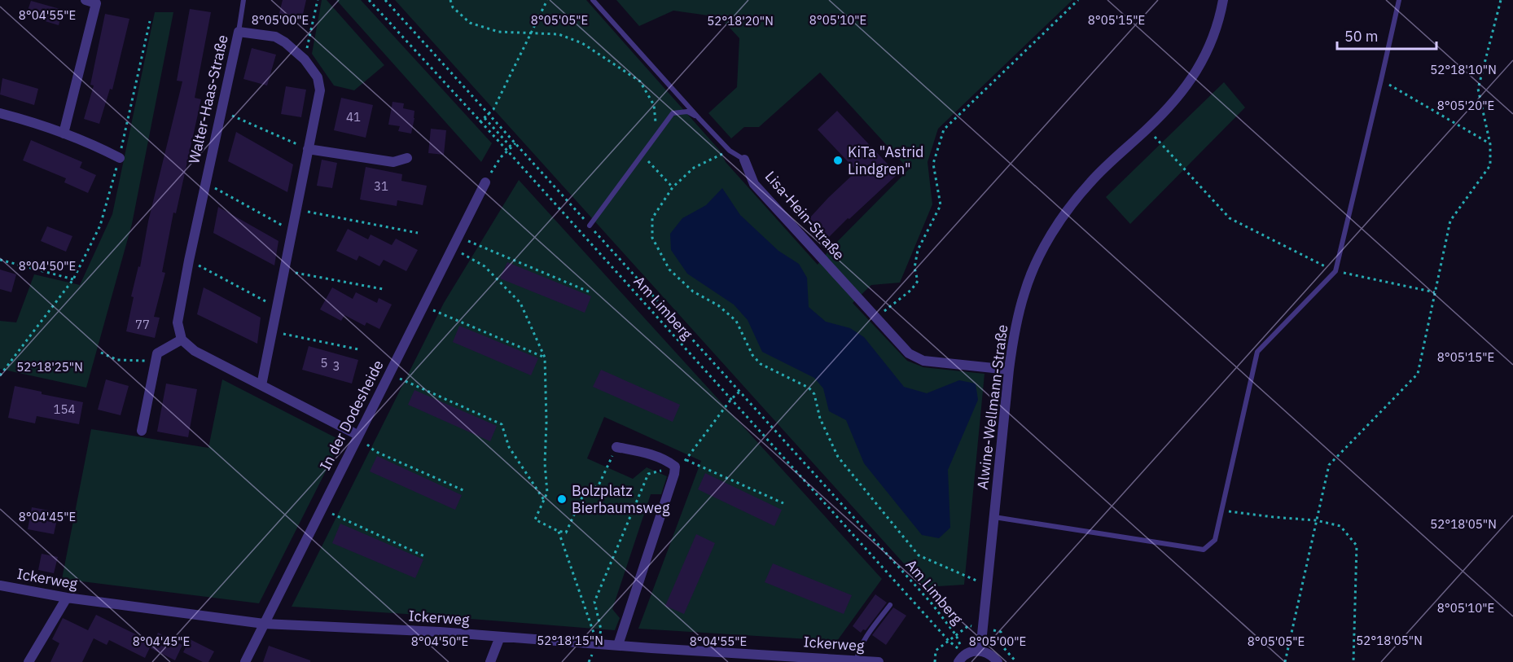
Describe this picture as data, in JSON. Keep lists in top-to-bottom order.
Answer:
{
  "streets": {
    "street": [
      "Walter-Haas-Straße",
      "Lisa-Hein-Straße",
      "Alwine-Wellmann-Straße",
      "In der Dodesheide",
      "Ickerweg"
    ],
    "path": ["Am Limberg"]
  },
  "crossings": [
    ["Lisa-Hein-Straße", "Alwine-Wellmann-Straße"],
    ["In der Dodesheide", "Ickerweg"]
  ],
  "places": ["KiTa \"Astrid Lindgren\"", "Bolzplatz Bierbaumsweg"],
  "house_numbers": [
    "41",
    "31",
    "77",
    "5",
    "3",
    "154"
  ],
  "scale_bar": "50 m",
  "coordinates": [
    "8°04'55\"E",
    "8°05'00\"E",
    "8°05'05\"E",
    "8°05'10\"E",
    "8°05'15\"E",
    "52°18'20\"N",
    "52°18'10\"N",
    "8°05'20\"E",
    "8°04'50\"E",
    "52°18'25\"N",
    "8°04'45\"E",
    "52°18'05\"N",
    "52°18'15\"N"
  ]
}
